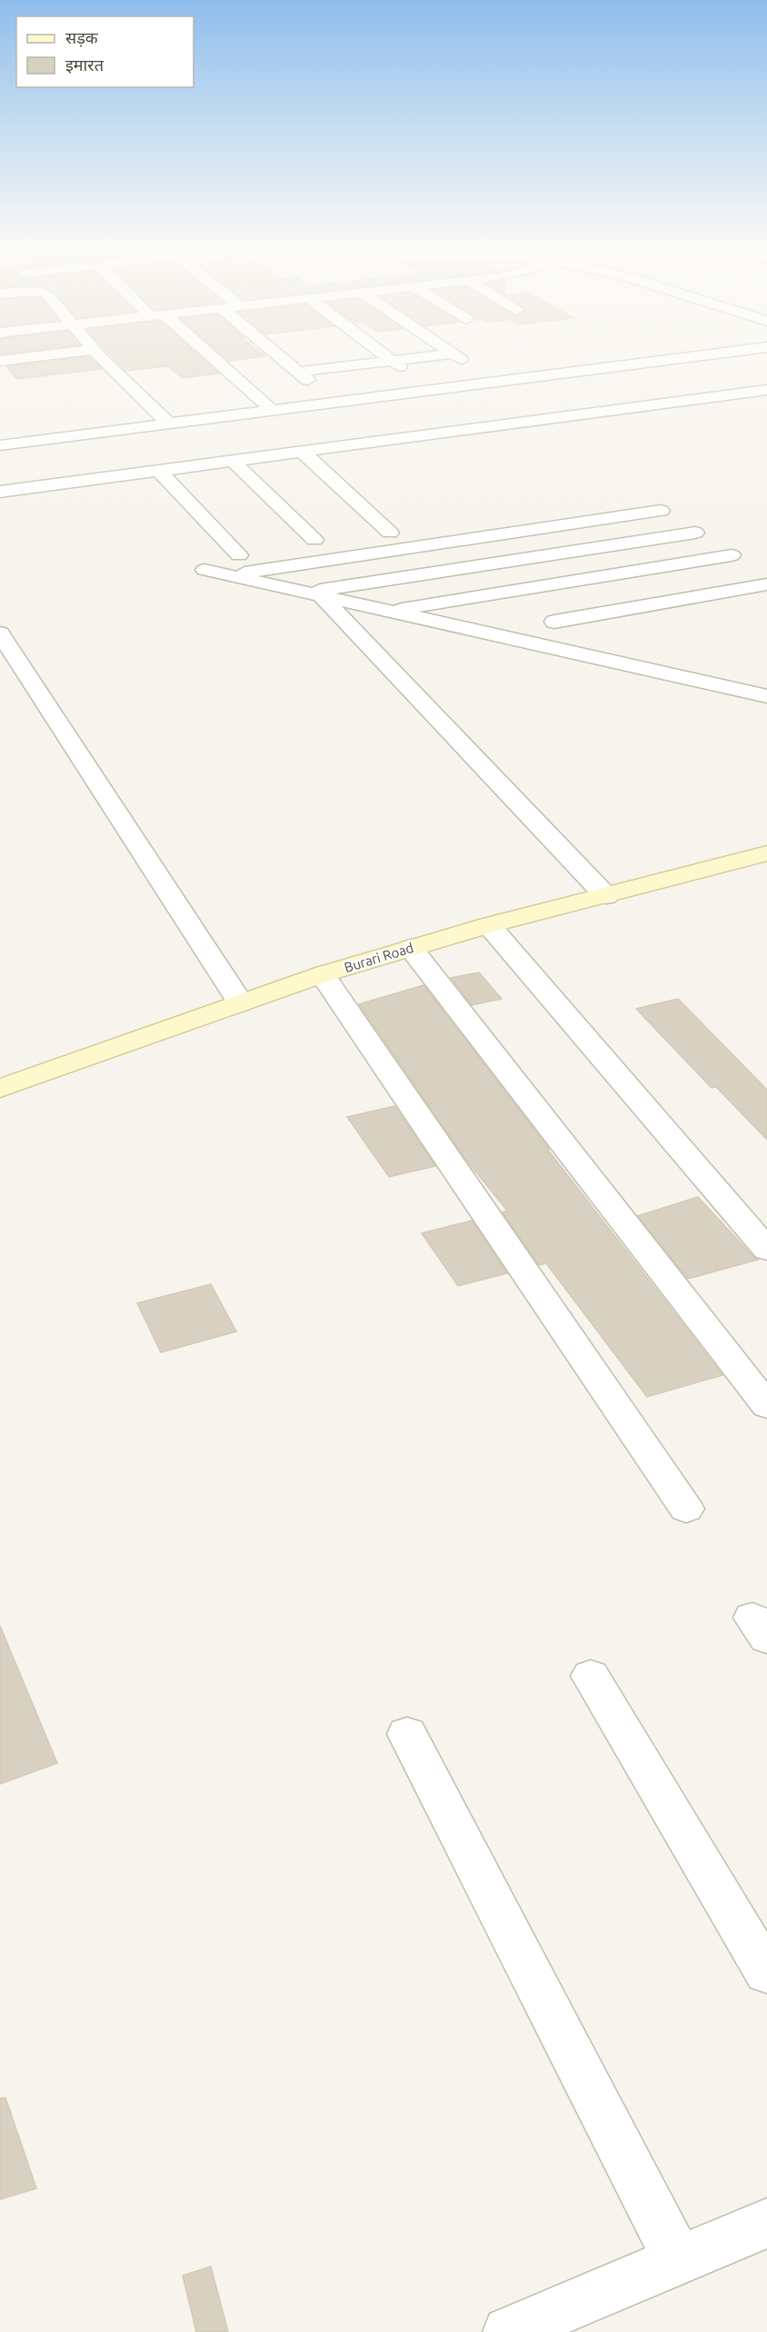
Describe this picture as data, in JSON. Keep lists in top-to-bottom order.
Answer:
{
  "streets": {
    "main road": ["Burari Road"]
  },
  "legend": ["सड़क", "इमारत"]
}
